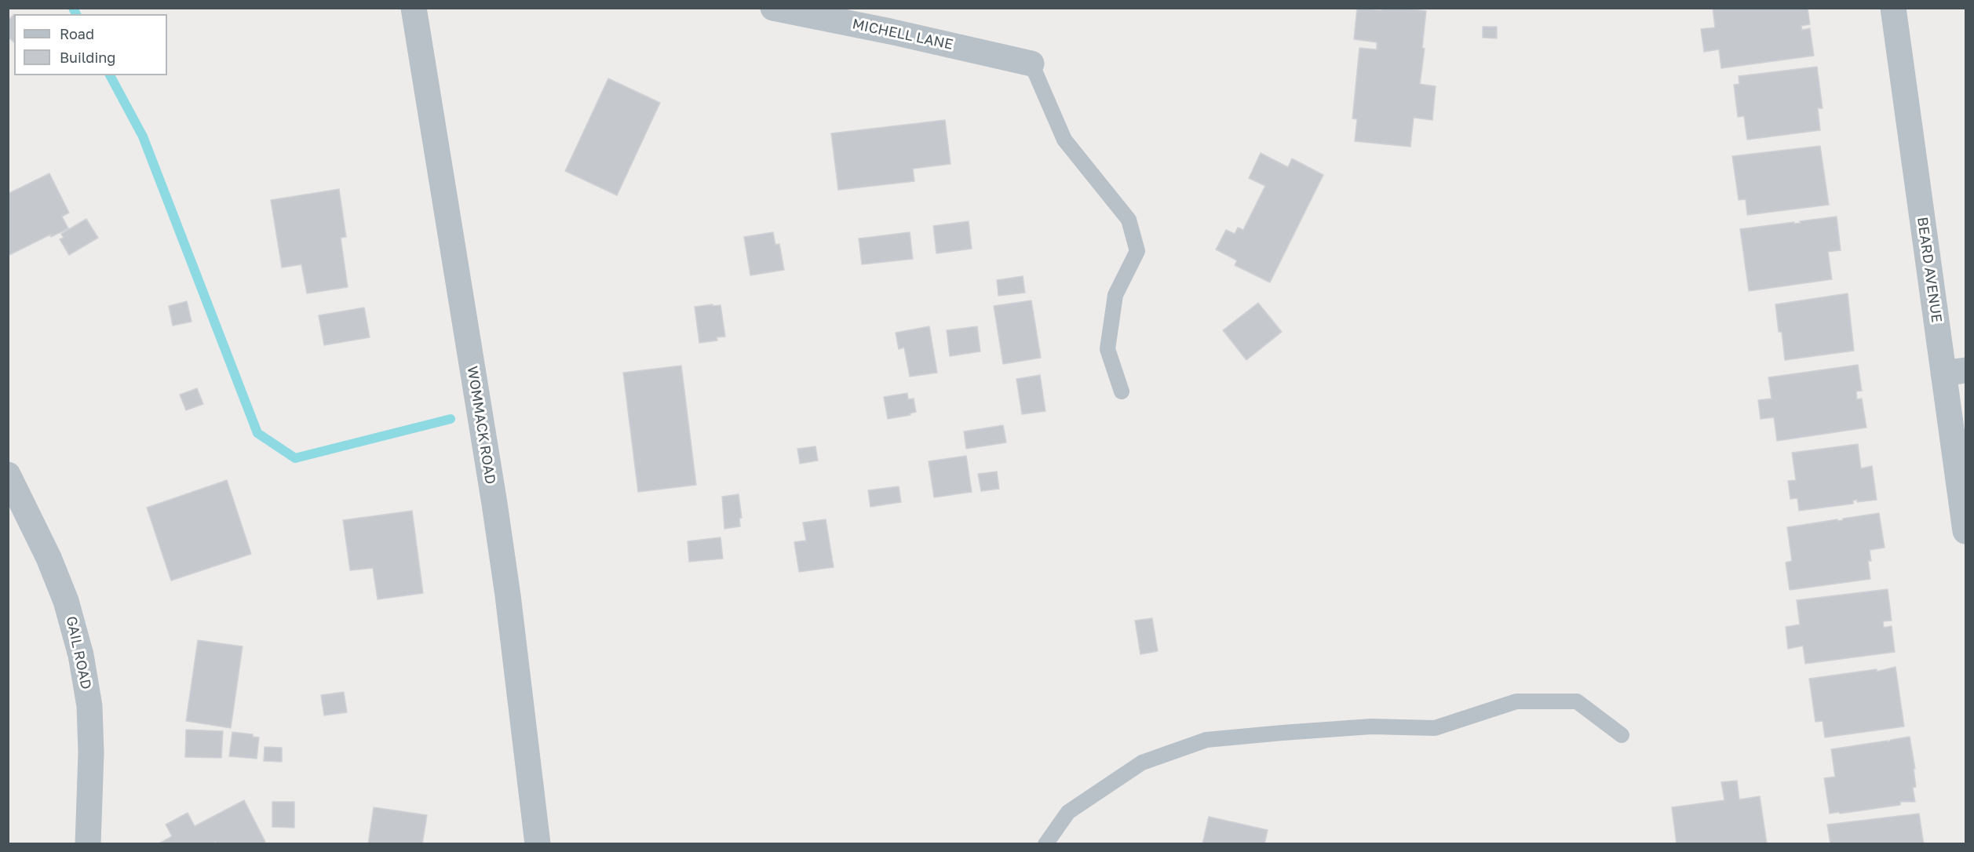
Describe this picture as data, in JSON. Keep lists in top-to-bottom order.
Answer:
{
  "streets": {
    "street": [
      "MICHELL LANE",
      "BEARD AVENUE",
      "WOMMACK ROAD",
      "GAIL ROAD"
    ]
  },
  "legend": ["Road", "Building"]
}
